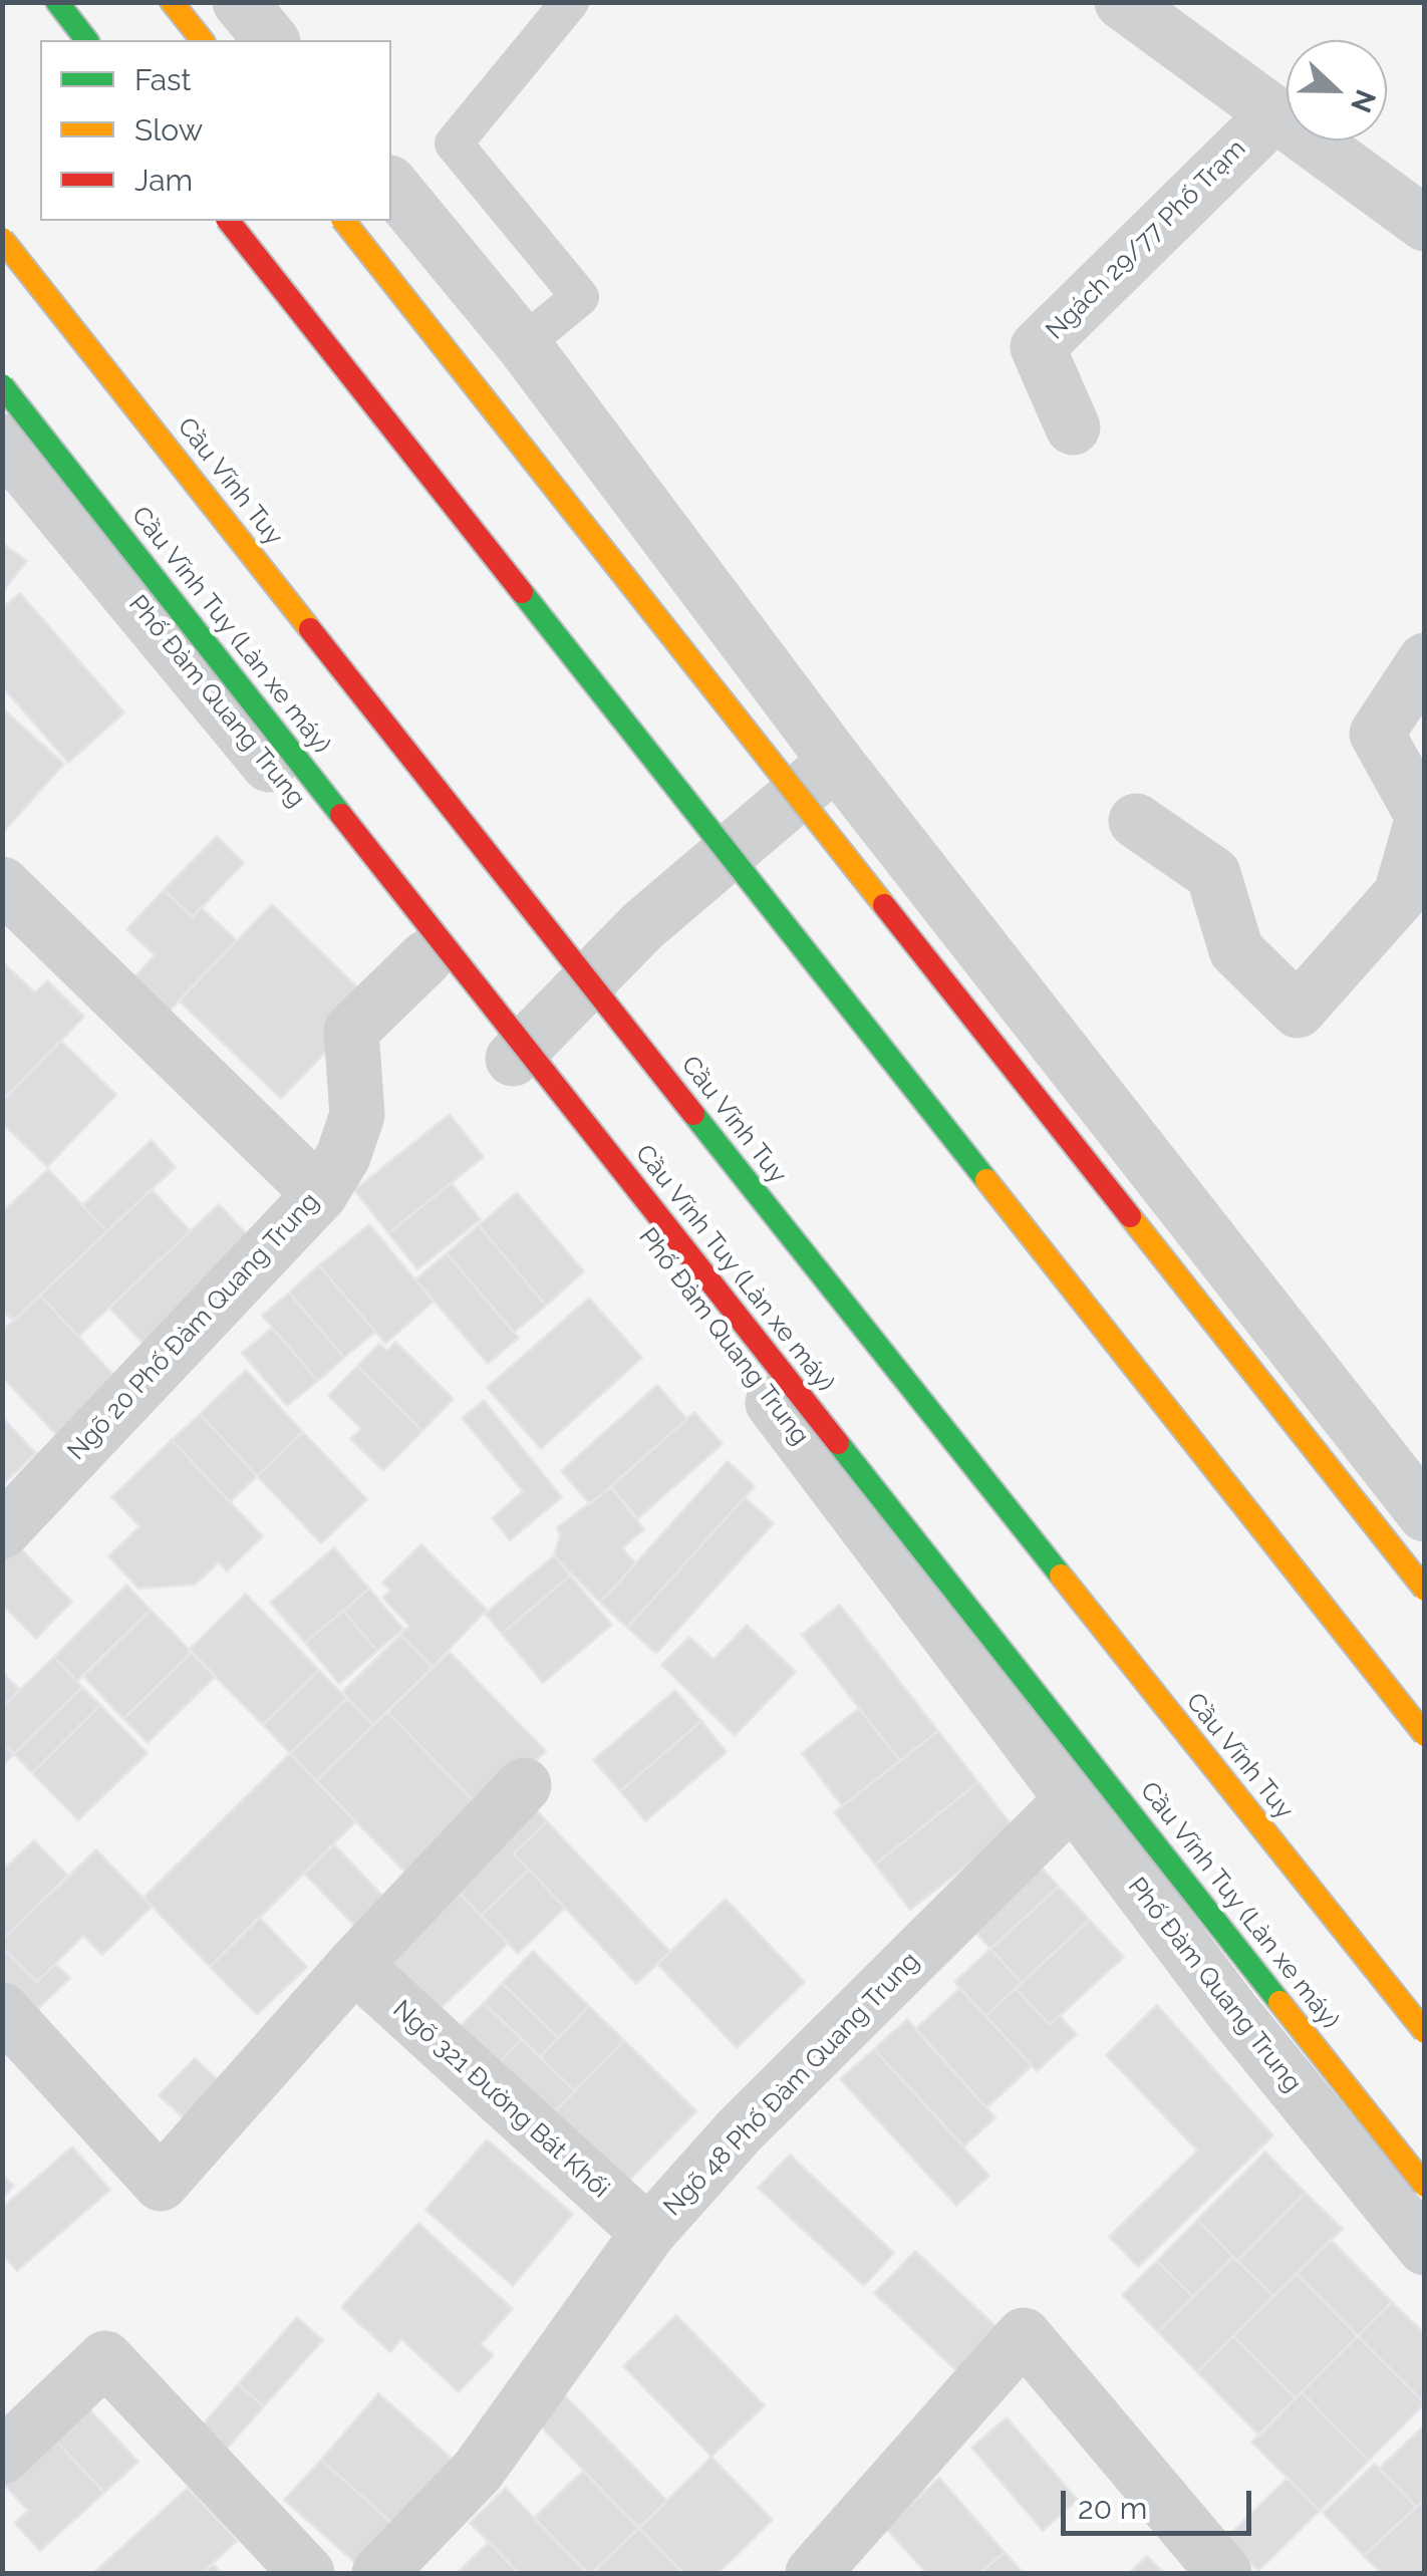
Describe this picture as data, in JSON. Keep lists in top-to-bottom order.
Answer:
{
  "streets": {
    "highway": ["Cầu Vĩnh Tuy", "Cầu Vĩnh Tuy (Làn xe máy)"],
    "street": [
      "Ngách 29/77 Phố Trạm",
      "Phố Đàm Quang Trung",
      "Ngõ 20 Phố Đàm Quang Trung",
      "Ngõ 48 Phố Đàm Quang Trung",
      "Ngõ 321 Đường Bát Khối"
    ]
  },
  "crossings": [
    ["Phố Đàm Quang Trung", "Ngõ 20 Phố Đàm Quang Trung"],
    ["Phố Đàm Quang Trung", "Ngõ 48 Phố Đàm Quang Trung"],
    ["Ngõ 48 Phố Đàm Quang Trung", "Ngõ 321 Đường Bát Khối"]
  ],
  "legend": ["Fast", "Slow", "Jam"],
  "scale_bar": "20 m",
  "north": "right"
}
